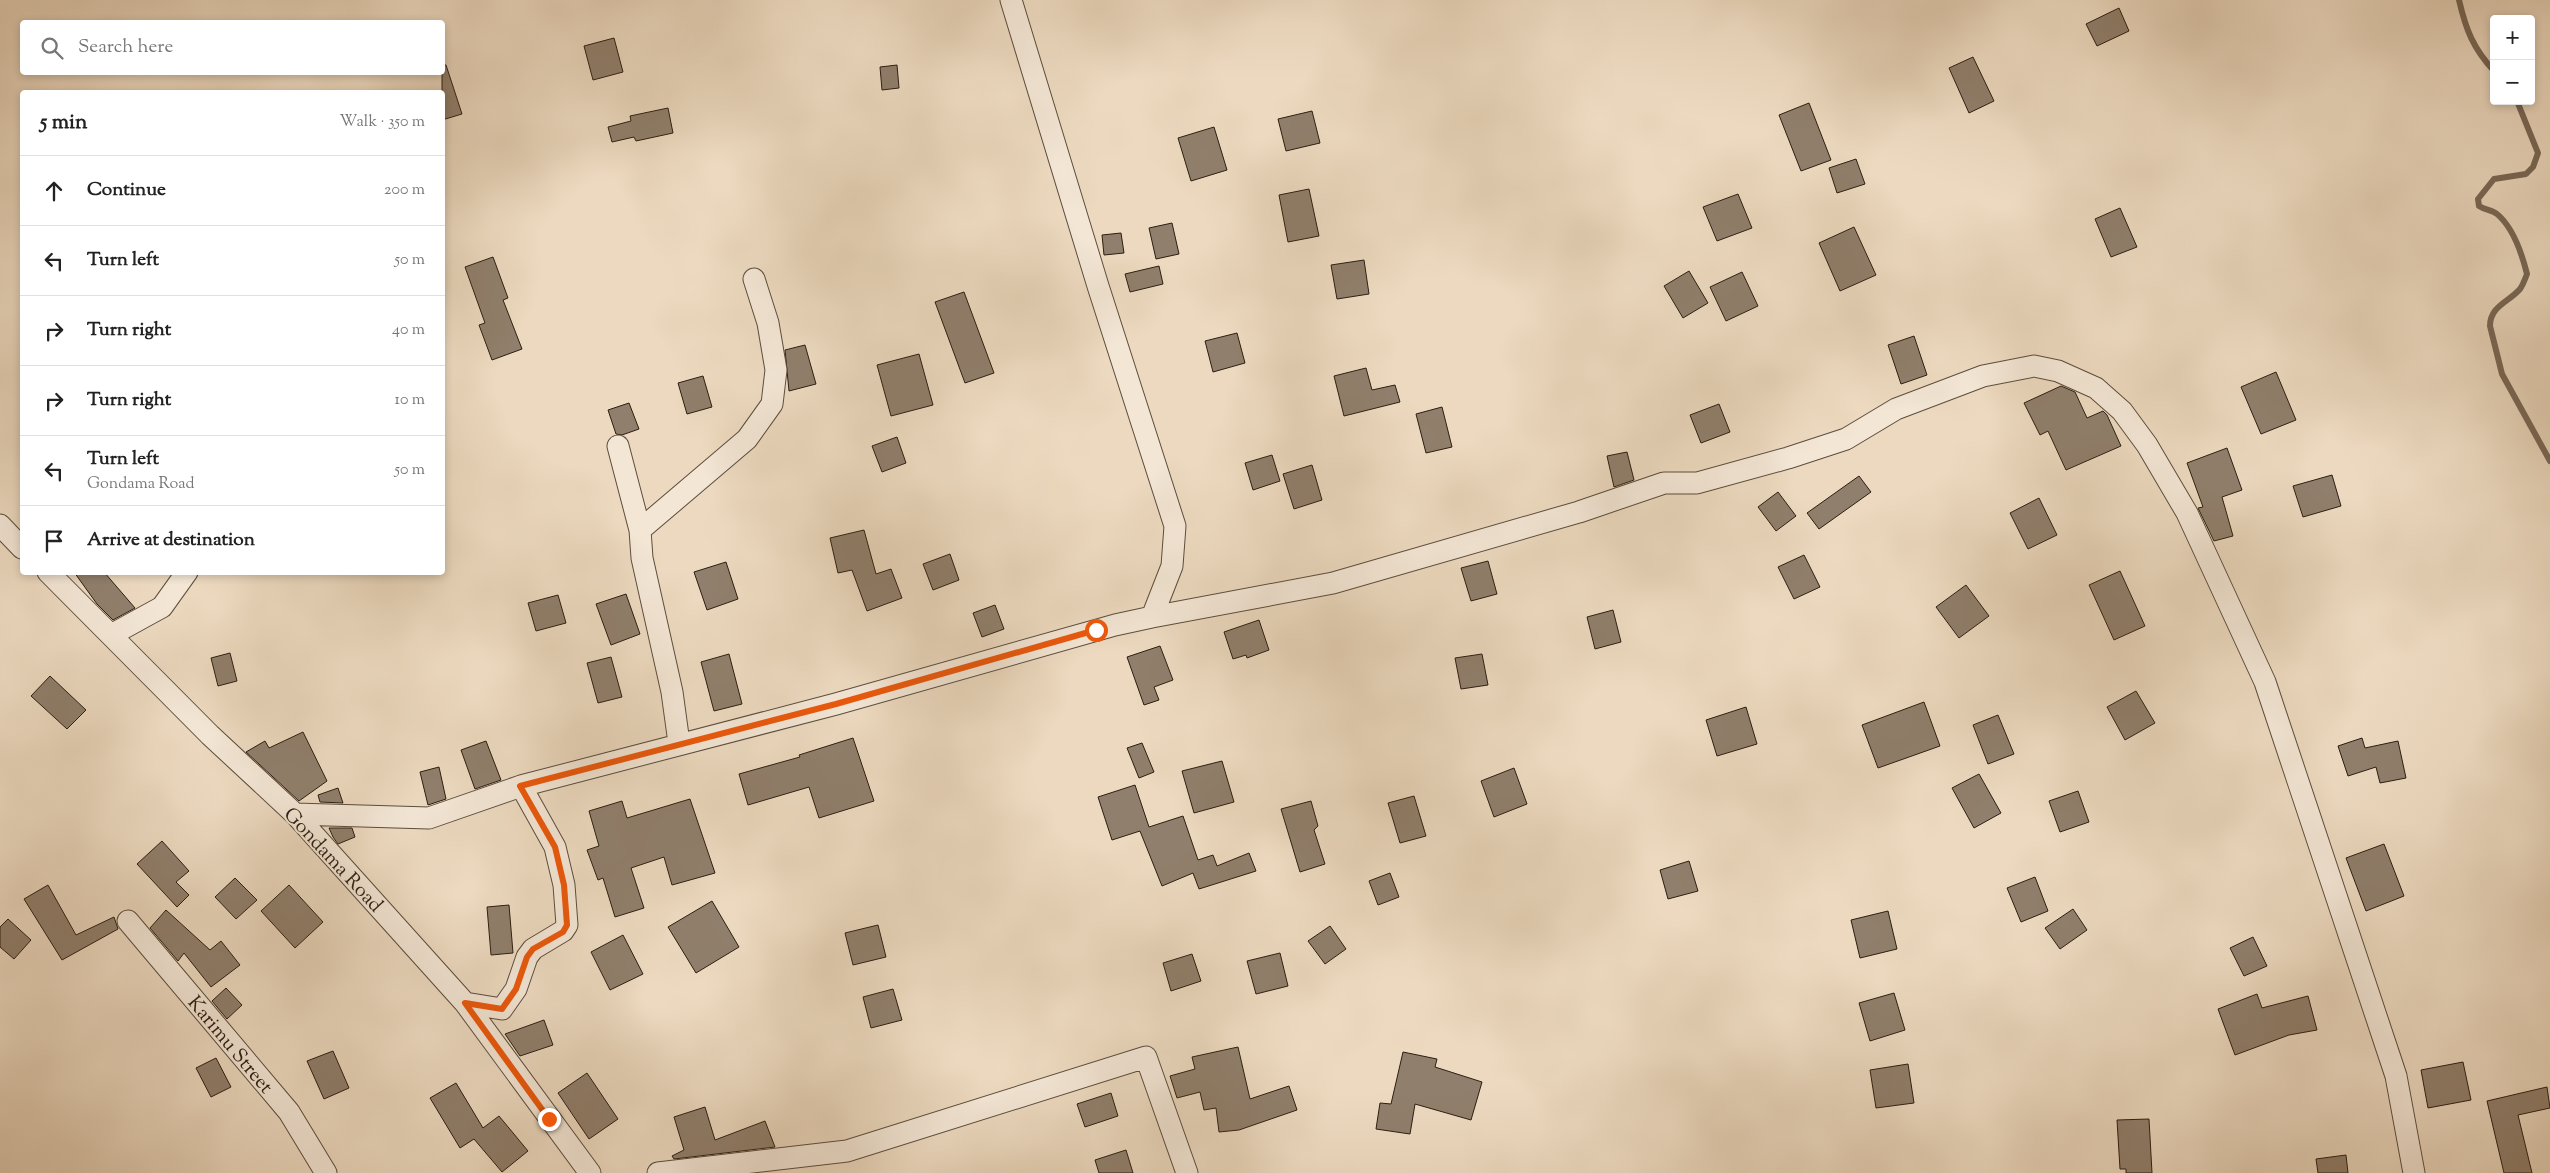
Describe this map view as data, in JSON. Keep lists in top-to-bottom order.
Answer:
{
  "streets": {
    "street": ["Gondama Road", "Karimu Street"]
  },
  "page": {
    "map_buttons": ["+", "−"],
    "search": "Search here",
    "heading": ["5 min", "Walk · 350 m"],
    "list": [
      ["Continue", "200 m"],
      ["Turn left", "50 m"],
      ["Turn right", "40 m"],
      ["Turn right", "10 m"],
      ["Turn left", "Gondama Road", "50 m"],
      "Arrive at destination"
    ]
  }
}
